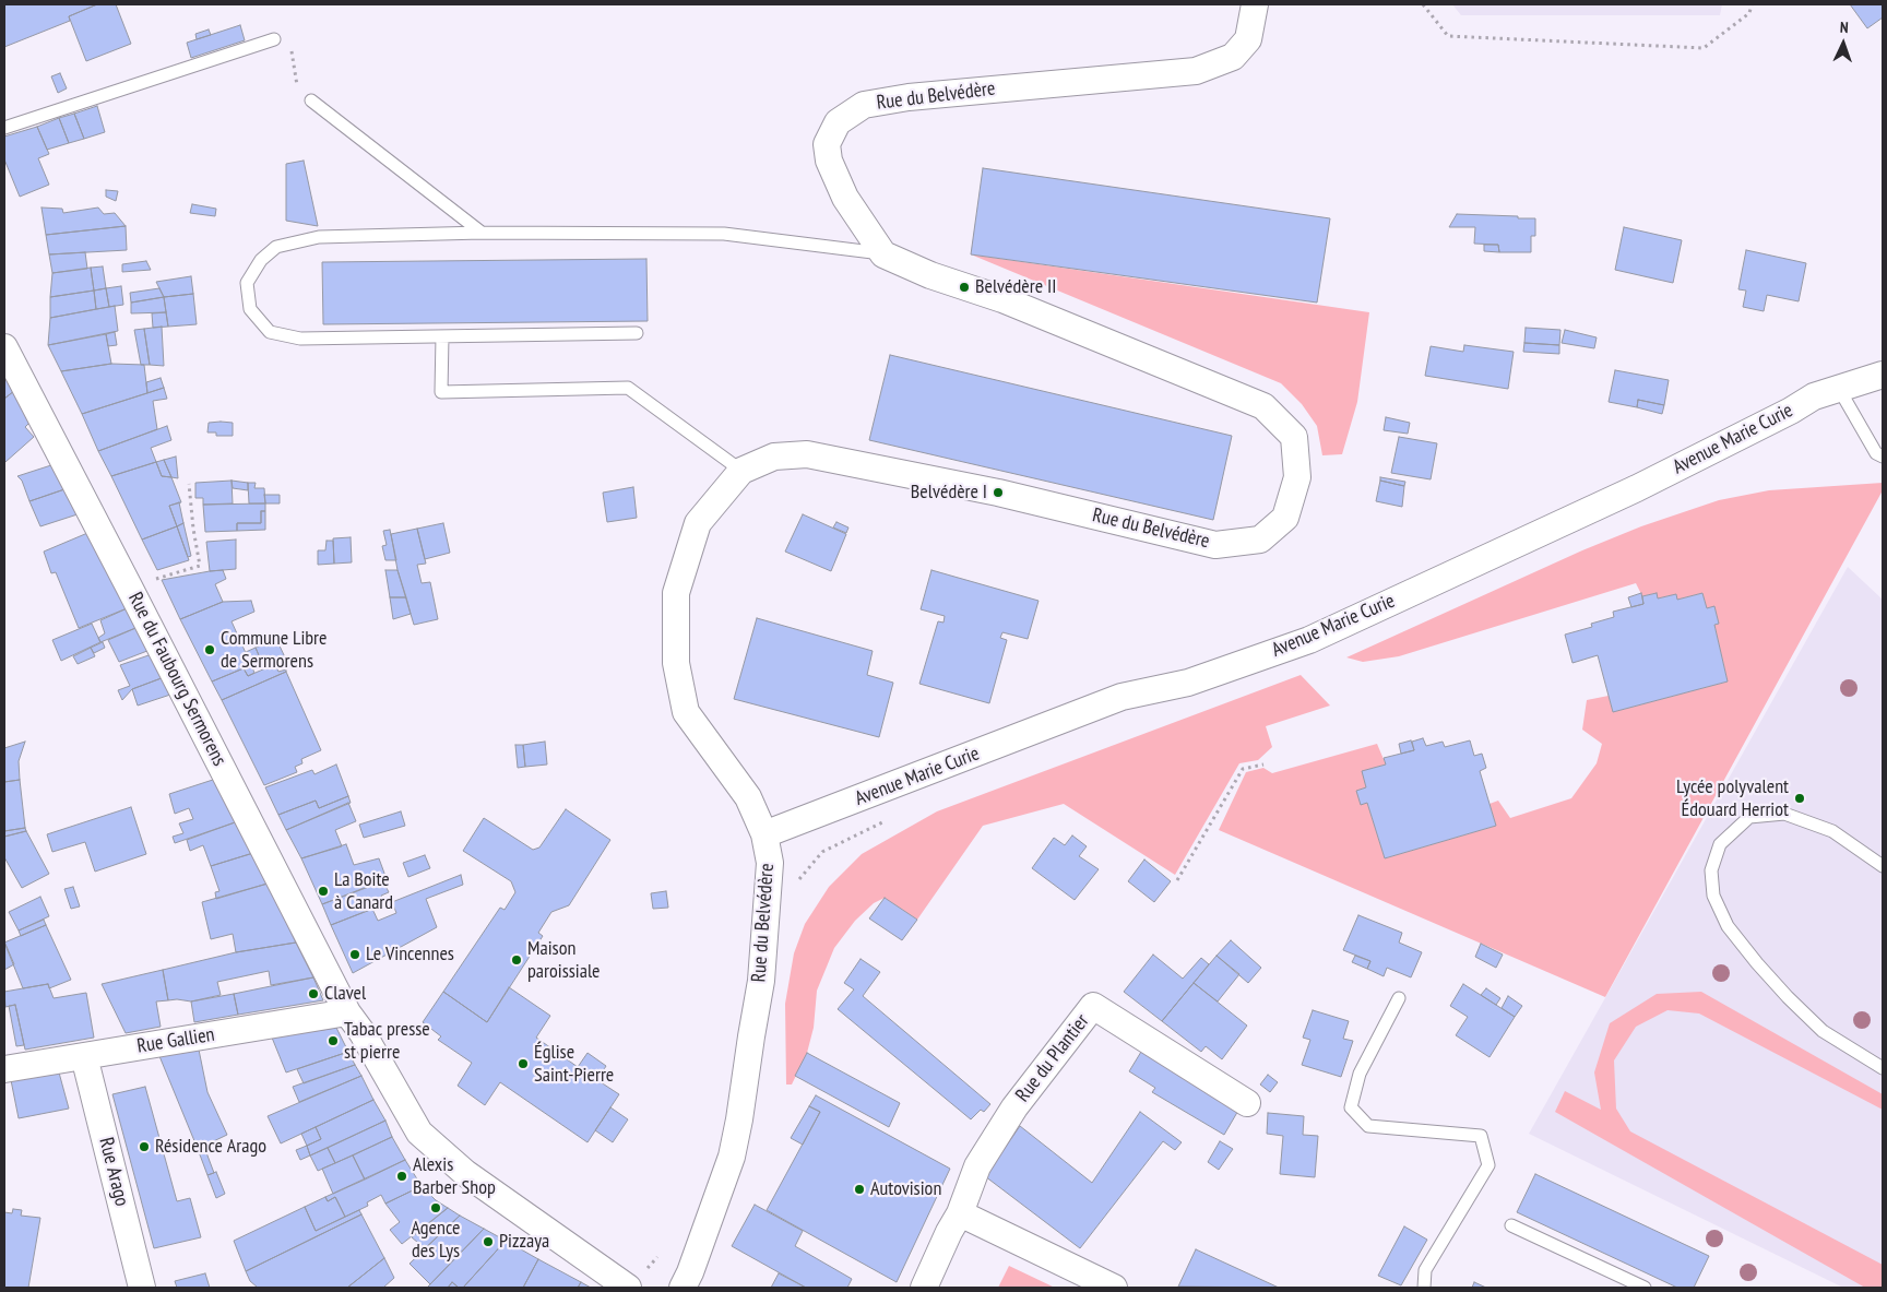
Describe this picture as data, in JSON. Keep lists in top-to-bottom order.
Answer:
{
  "streets": {
    "street": [
      "Rue du Belvédère",
      "Avenue Marie Curie",
      "Rue du Faubourg Sermorens",
      "Rue Gallien",
      "Rue du Plantier",
      "Rue Arago"
    ]
  },
  "crossings": [
    ["Rue du Belvédère", "Avenue Marie Curie"],
    ["Rue du Faubourg Sermorens", "Rue Gallien"],
    ["Rue Gallien", "Rue Arago"]
  ],
  "places": [
    "Belvédère II",
    "Belvédère I",
    "Commune Libre de Sermorens",
    "Lycée polyvalent Édouard Herriot",
    "La Boite à Canard",
    "Le Vincennes",
    "Maison paroissiale",
    "Clavel",
    "Tabac presse st pierre",
    "Église Saint-Pierre",
    "Résidence Arago",
    "Alexis Barber Shop",
    "Autovision",
    "Agence des Lys",
    "Pizzaya"
  ],
  "north": "top"
}
